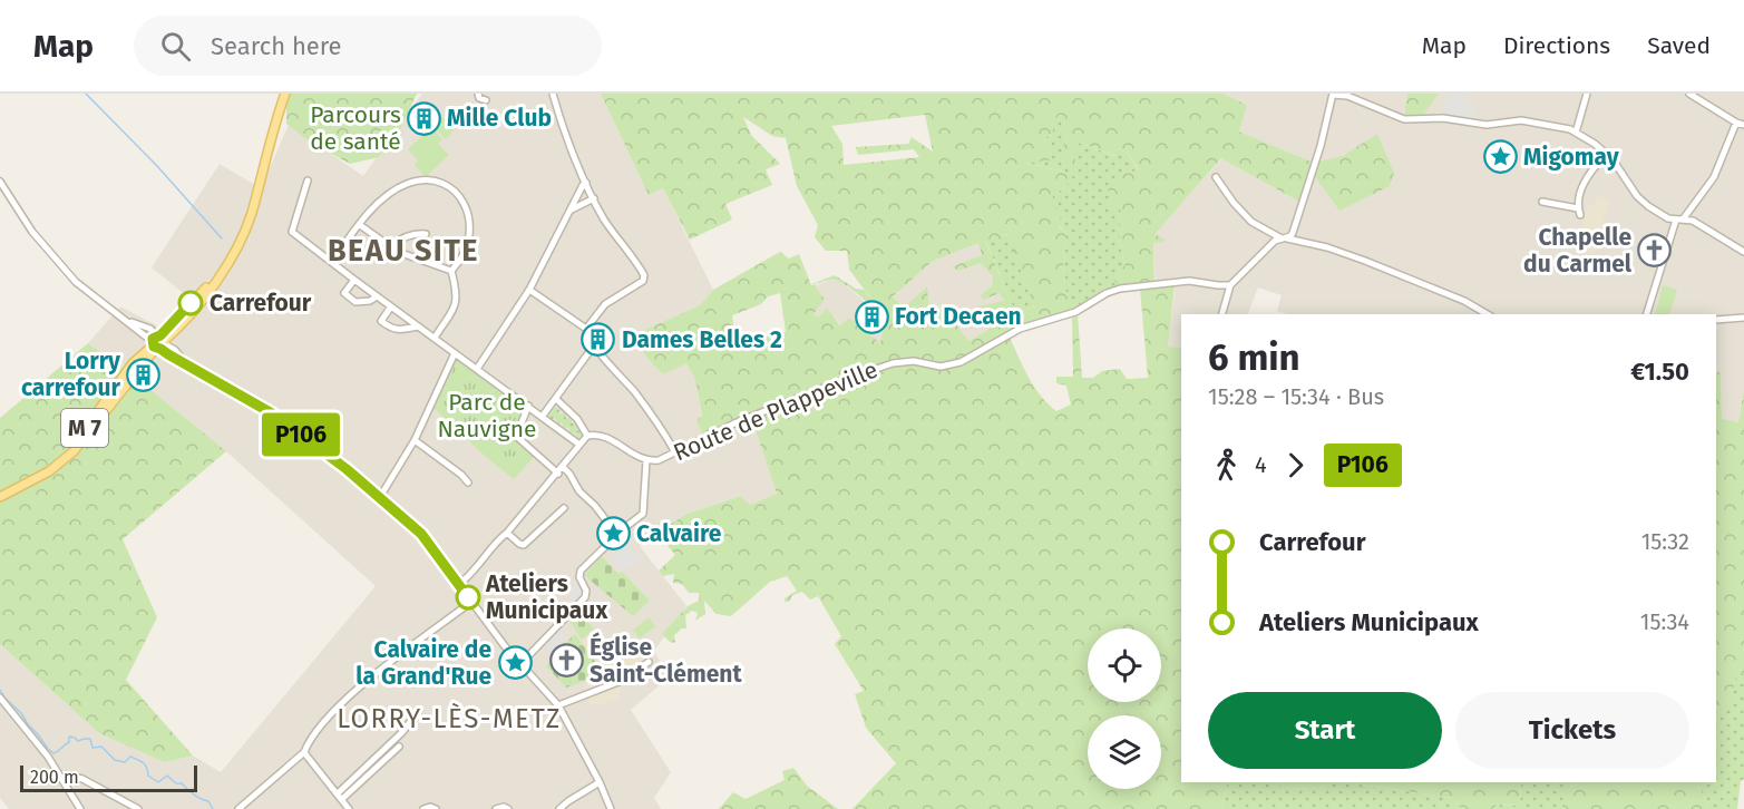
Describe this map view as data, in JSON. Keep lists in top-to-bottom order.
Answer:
{
  "streets": {
    "main road": ["M 7"],
    "street": ["Route de Plappeville"]
  },
  "districts": ["BEAU SITE", "LORRY-LÈS-METZ"],
  "parks": ["Parcours de santé", "Parc de Nauvigne"],
  "places": {
    "building": [
      "Mille Club",
      "Fort Decaen",
      "Dames Belles 2",
      "Lorry carrefour"
    ],
    "place": ["Migomay", "Calvaire", "Calvaire de la Grand'Rue"],
    "church": ["Chapelle du Carmel", "Église Saint-Clément"],
    "other": ["Carrefour", "Ateliers Municipaux"]
  },
  "lines": ["bus line P106"],
  "scale_bar": "200 m",
  "page": {
    "header": "Map",
    "search": "Search here",
    "nav": ["Map", "Directions", "Saved"],
    "on_map": "P106",
    "heading": ["6 min", "15:28 – 15:34 · Bus", "€1.50"],
    "legs": ["4", "P106"],
    "list": [
      {
        "name": "Carrefour",
        "value": "15:32"
      },
      {
        "name": "Ateliers Municipaux",
        "value": "15:34"
      }
    ],
    "buttons": ["Start", "Tickets"],
    "scale": "200 m"
  }
}
